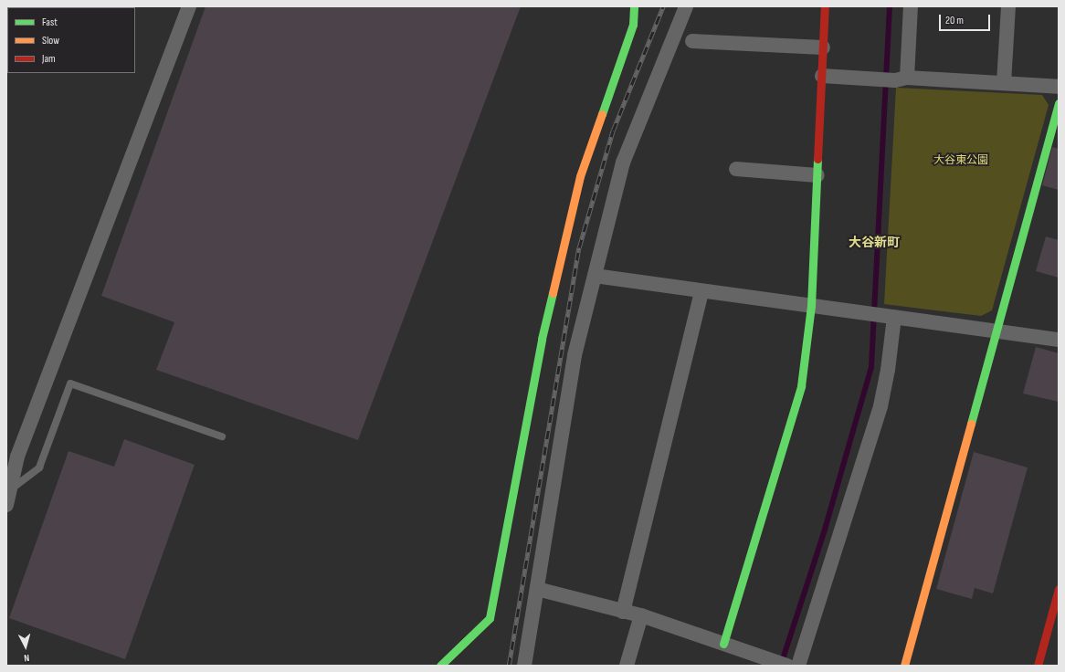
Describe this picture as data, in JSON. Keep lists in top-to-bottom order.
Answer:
{
  "districts": ["大谷新町"],
  "parks": ["大谷東公園"],
  "legend": ["Fast", "Slow", "Jam"],
  "scale_bar": "20 m",
  "north": "bottom"
}
